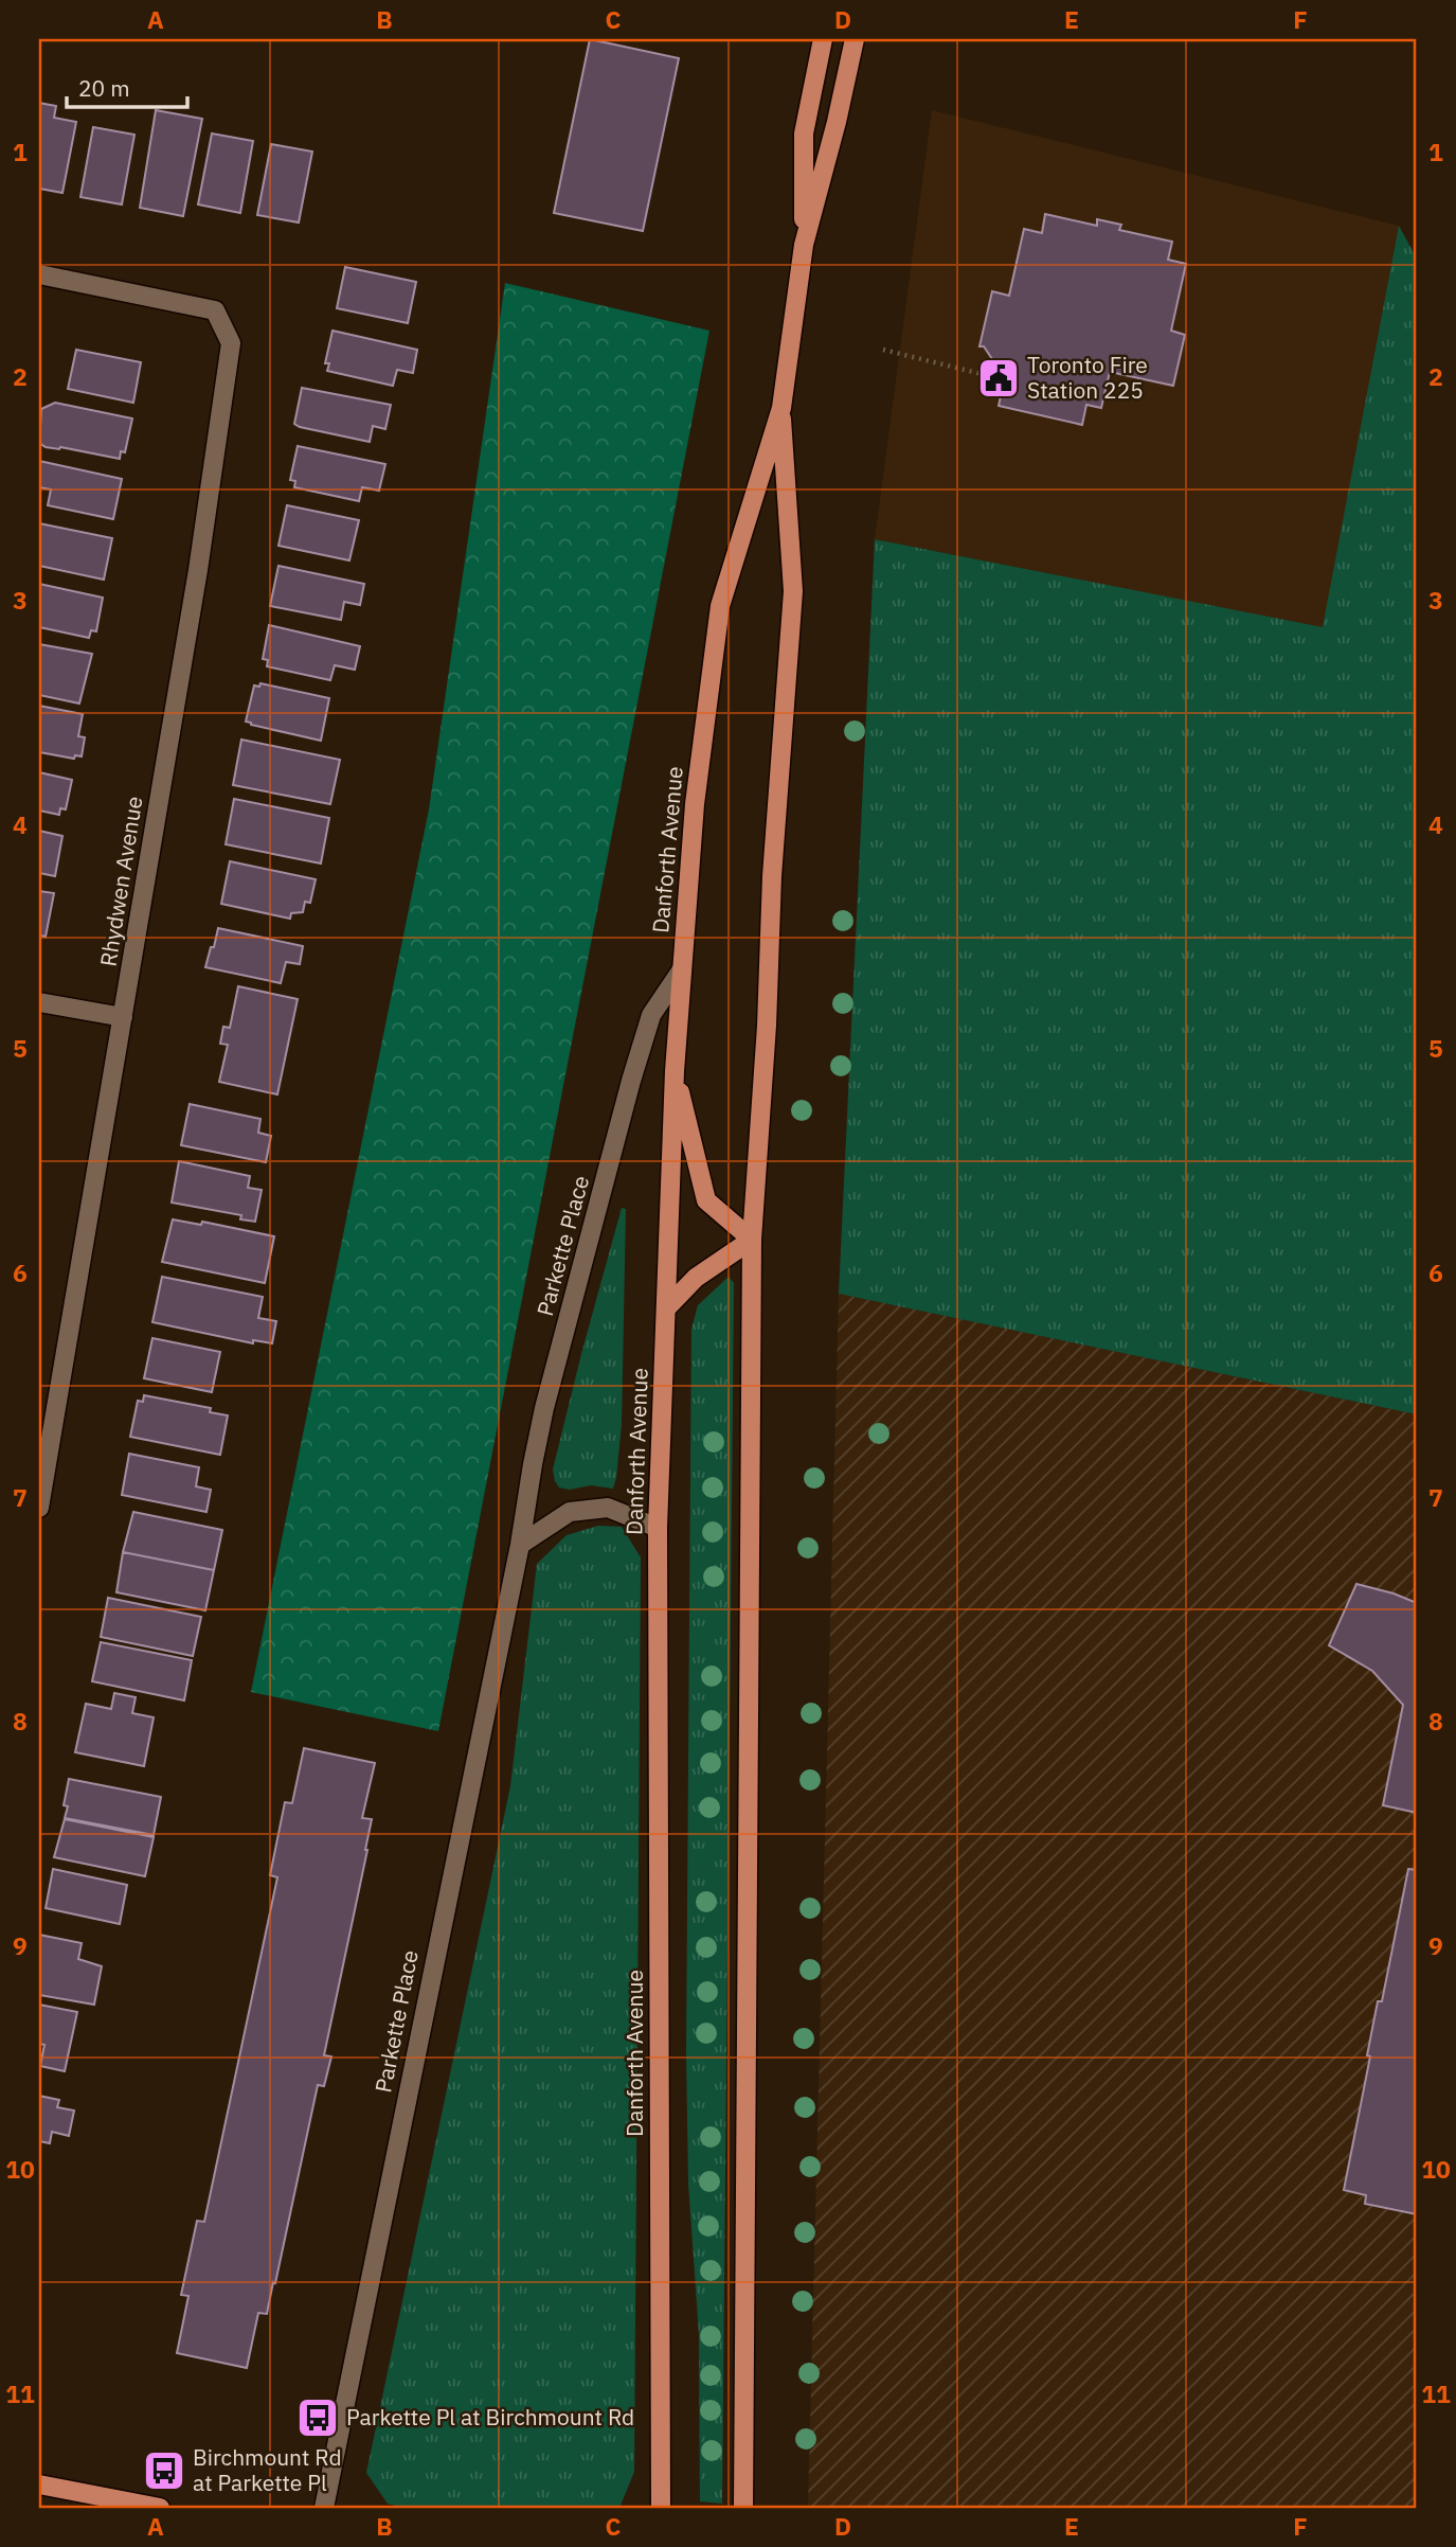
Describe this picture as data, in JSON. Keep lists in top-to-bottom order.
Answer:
{
  "streets": {
    "main road": ["Danforth Avenue"],
    "street": ["Rhydwen Avenue", "Parkette Place"]
  },
  "crossings": [
    ["Danforth Avenue", "Parkette Place"]
  ],
  "places": {
    "public building": ["Toronto Fire Station 225"],
    "bus stop": ["Parkette Pl at Birchmount Rd", "Birchmount Rd at Parkette Pl"]
  },
  "scale_bar": "20 m",
  "grid": {
    "columns": [
      "A",
      "B",
      "C",
      "D",
      "E",
      "F"
    ],
    "rows": [
      "1",
      "2",
      "3",
      "4",
      "5",
      "6",
      "7",
      "8",
      "9",
      "10",
      "11"
    ]
  }
}
